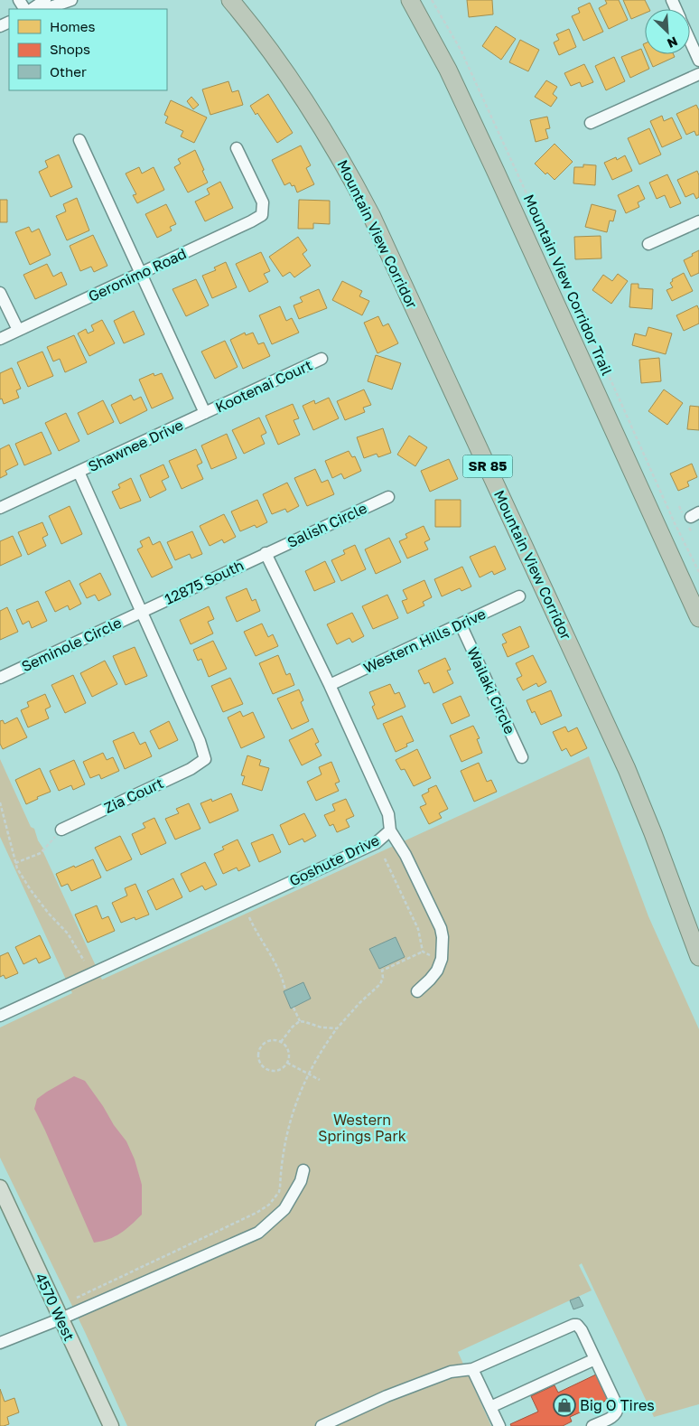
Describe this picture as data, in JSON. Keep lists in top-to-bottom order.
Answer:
{
  "streets": {
    "highway": ["Mountain View Corridor", "SR 85"],
    "main road": ["4570 West"],
    "street": [
      "Geronimo Road",
      "Kootenai Court",
      "Shawnee Drive",
      "Salish Circle",
      "12875 South",
      "Western Hills Drive",
      "Seminole Circle",
      "Wailaki Circle",
      "Zia Court",
      "Goshute Drive"
    ],
    "path": ["Mountain View Corridor Trail"]
  },
  "crossings": [
    ["Kootenai Court", "Shawnee Drive"],
    ["Shawnee Drive", "12875 South"],
    ["Shawnee Drive", "Seminole Circle"],
    ["Shawnee Drive", "Zia Court"],
    ["Salish Circle", "12875 South"],
    ["Salish Circle", "Goshute Drive"],
    ["12875 South", "Seminole Circle"],
    ["12875 South", "Goshute Drive"],
    ["Western Hills Drive", "Wailaki Circle"],
    ["Western Hills Drive", "Goshute Drive"]
  ],
  "parks": ["Western Springs Park"],
  "places": {
    "shop": ["Big O Tires"]
  },
  "legend": ["Homes", "Shops", "Other"],
  "north": "bottom right"
}
